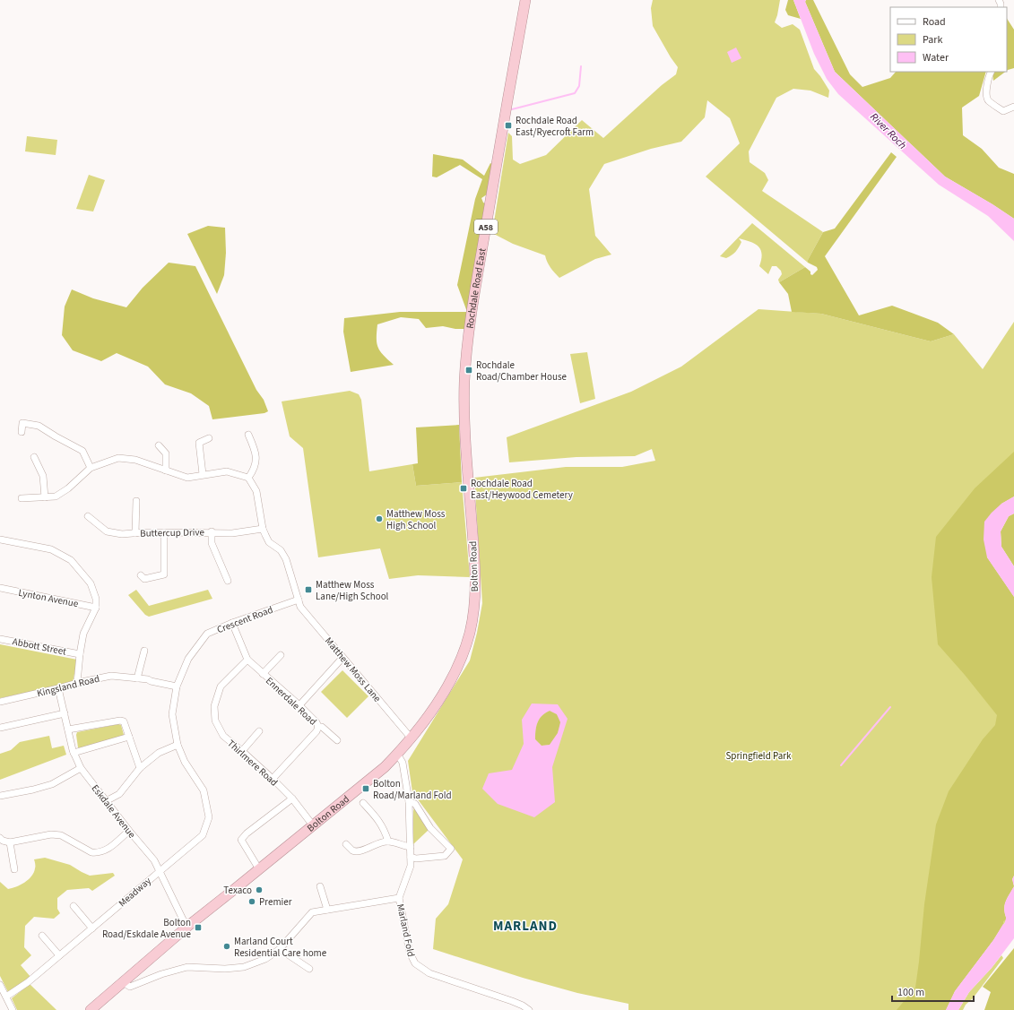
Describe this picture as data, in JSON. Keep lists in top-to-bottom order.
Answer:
{
  "streets": {
    "highway": ["A58", "Rochdale Road East", "Bolton Road"],
    "street": [
      "Buttercup Drive",
      "Lynton Avenue",
      "Crescent Road",
      "Abbott Street",
      "Matthew Moss Lane",
      "Kingsland Road",
      "Ennerdale Road",
      "Thirlmere Road",
      "Eskdale Avenue",
      "Meadway",
      "Marland Fold"
    ]
  },
  "crossings": [
    ["Rochdale Road East", "Bolton Road"],
    ["Buttercup Drive", "Matthew Moss Lane"],
    ["Bolton Road", "Matthew Moss Lane"],
    ["Bolton Road", "Thirlmere Road"],
    ["Bolton Road", "Eskdale Avenue"],
    ["Bolton Road", "Marland Fold"],
    ["Crescent Road", "Matthew Moss Lane"],
    ["Crescent Road", "Kingsland Road"],
    ["Crescent Road", "Ennerdale Road"],
    ["Crescent Road", "Eskdale Avenue"],
    ["Crescent Road", "Meadway"],
    ["Kingsland Road", "Eskdale Avenue"],
    ["Ennerdale Road", "Thirlmere Road"],
    ["Eskdale Avenue", "Meadway"]
  ],
  "districts": ["MARLAND"],
  "water": ["River Roch"],
  "parks": ["Springfield Park"],
  "places": {
    "transit": [
      "Rochdale Road East/Ryecroft Farm",
      "Rochdale Road/Chamber House",
      "Rochdale Road East/Heywood Cemetery",
      "Matthew Moss Lane/High School",
      "Bolton Road/Marland Fold",
      "Bolton Road/Eskdale Avenue"
    ],
    "other": [
      "Matthew Moss High School",
      "Texaco",
      "Premier",
      "Marland Court Residential Care home"
    ]
  },
  "legend": ["Road", "Park", "Water"],
  "scale_bar": "100 m"
}
